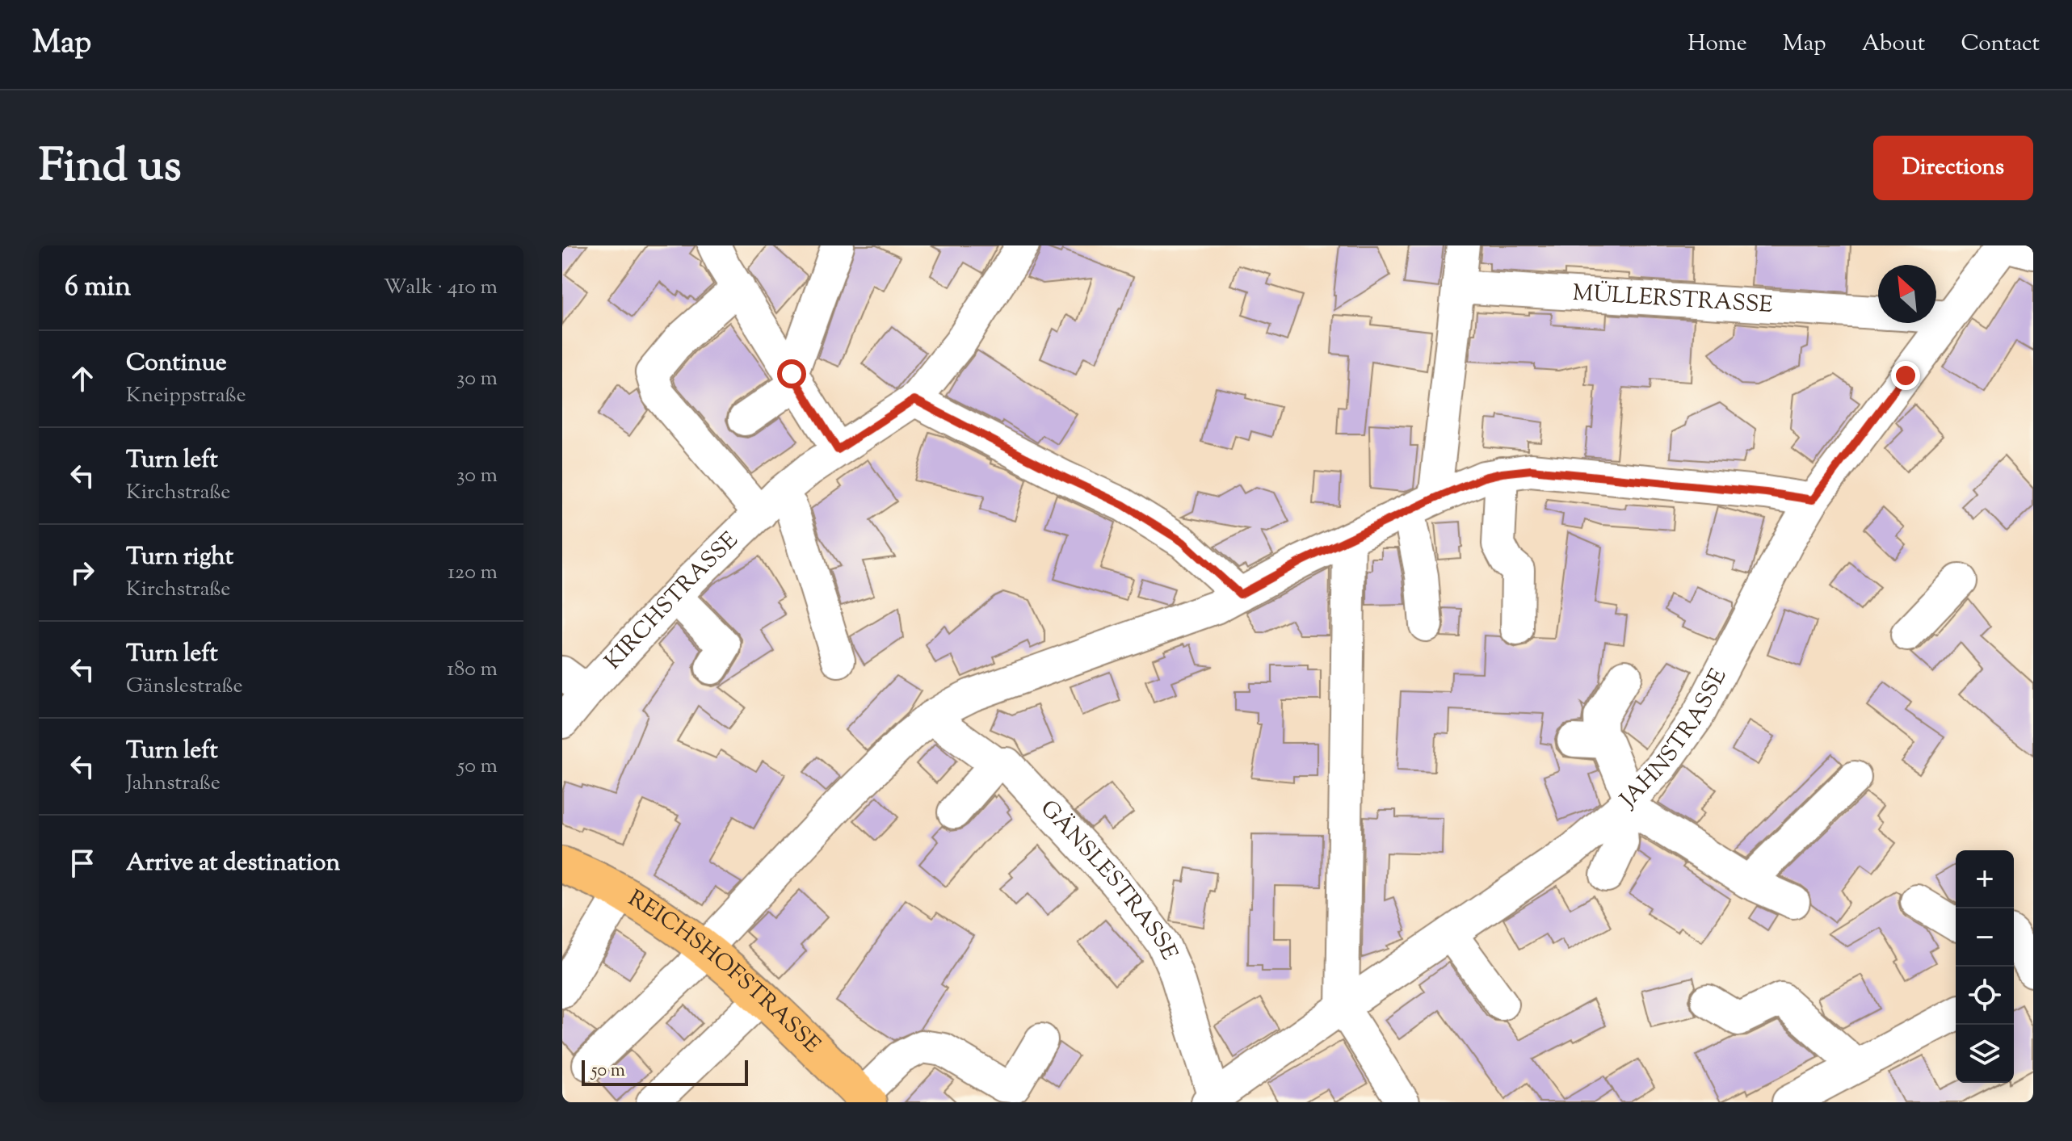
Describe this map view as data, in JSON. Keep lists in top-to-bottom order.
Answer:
{
  "streets": {
    "main road": ["REICHSHOFSTRASSE"],
    "street": [
      "MÜLLERSTRASSE",
      "KIRCHSTRASSE",
      "JAHNSTRASSE",
      "GÄNSLESTRASSE"
    ]
  },
  "crossings": [
    ["MÜLLERSTRASSE", "JAHNSTRASSE"],
    ["JAHNSTRASSE", "GÄNSLESTRASSE"]
  ],
  "scale_bar": "50 m",
  "north": "top left",
  "page": {
    "header": "Map",
    "nav": [
      "Home",
      "Map",
      "About",
      "Contact"
    ],
    "title": "Find us",
    "buttons": "Directions",
    "heading": ["6 min", "Walk · 410 m"],
    "list": [
      ["Continue", "Kneippstraße", "30 m"],
      ["Turn left", "Kirchstraße", "30 m"],
      ["Turn right", "Kirchstraße", "120 m"],
      ["Turn left", "Gänslestraße", "180 m"],
      ["Turn left", "Jahnstraße", "50 m"],
      "Arrive at destination"
    ],
    "map_buttons": ["+", "−"],
    "scale": "50 m"
  }
}
